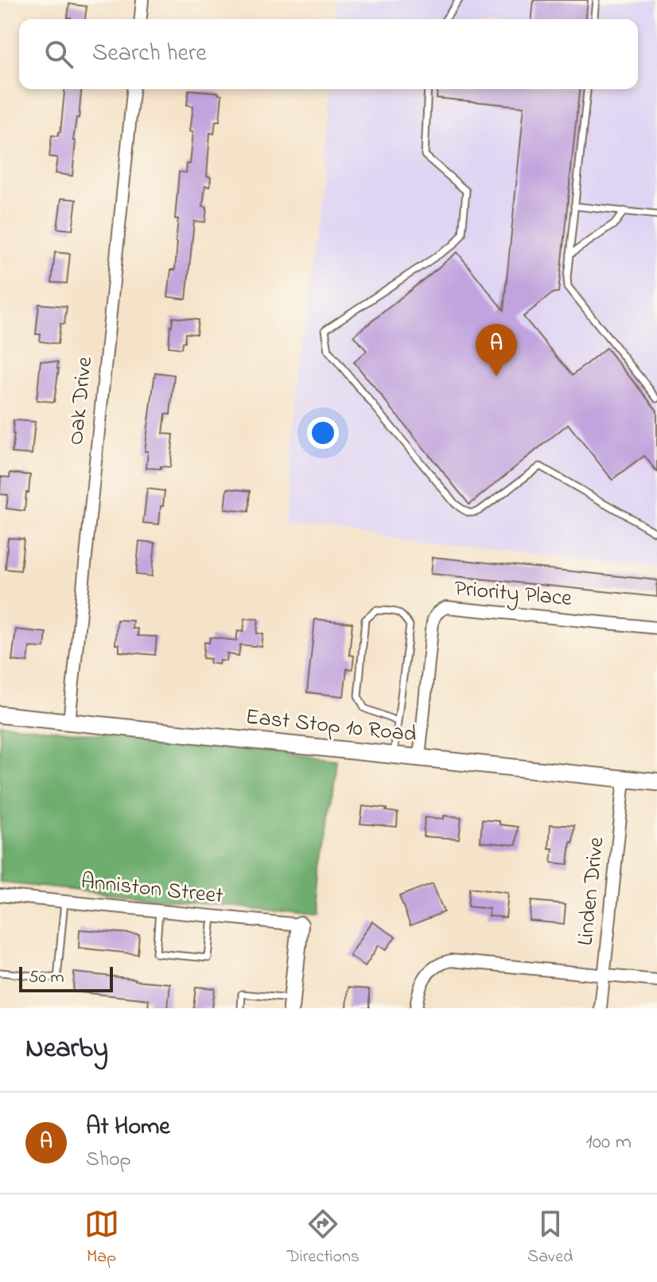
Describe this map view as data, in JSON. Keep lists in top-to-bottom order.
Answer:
{
  "streets": {
    "street": [
      "Oak Drive",
      "Priority Place",
      "East Stop 10 Road",
      "Anniston Street",
      "Linden Drive"
    ]
  },
  "crossings": [
    ["Oak Drive", "East Stop 10 Road"],
    ["Priority Place", "East Stop 10 Road"],
    ["East Stop 10 Road", "Linden Drive"]
  ],
  "scale_bar": "50 m",
  "page": {
    "search": "Search here",
    "pins": "A",
    "scale": "50 m",
    "heading": "Nearby",
    "list": [
      {
        "mark": "A",
        "name": "At Home",
        "note": "Shop",
        "value": "100 m"
      }
    ],
    "nav": ["Map", "Directions", "Saved"]
  }
}
